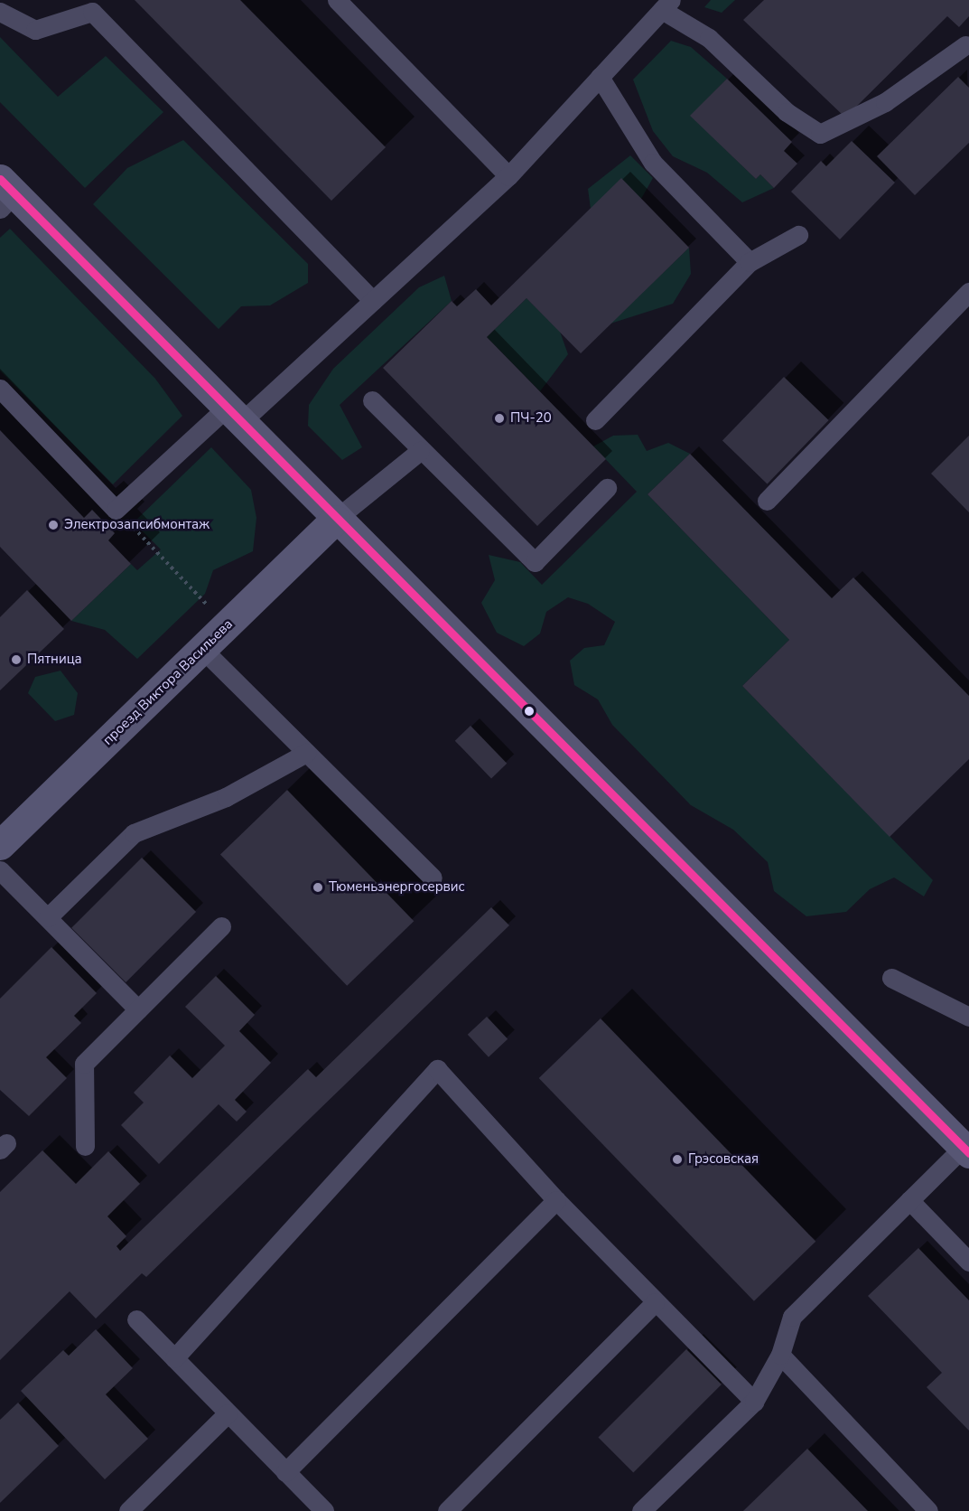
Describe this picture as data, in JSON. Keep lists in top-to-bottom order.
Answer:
{
  "streets": {
    "main road": ["проезд Виктора Васильева"]
  },
  "places": [
    "ПЧ-20",
    "Электрозапсибмонтаж",
    "Пятница",
    "Тюменьэнергосервис",
    "Грэсовская"
  ]
}
